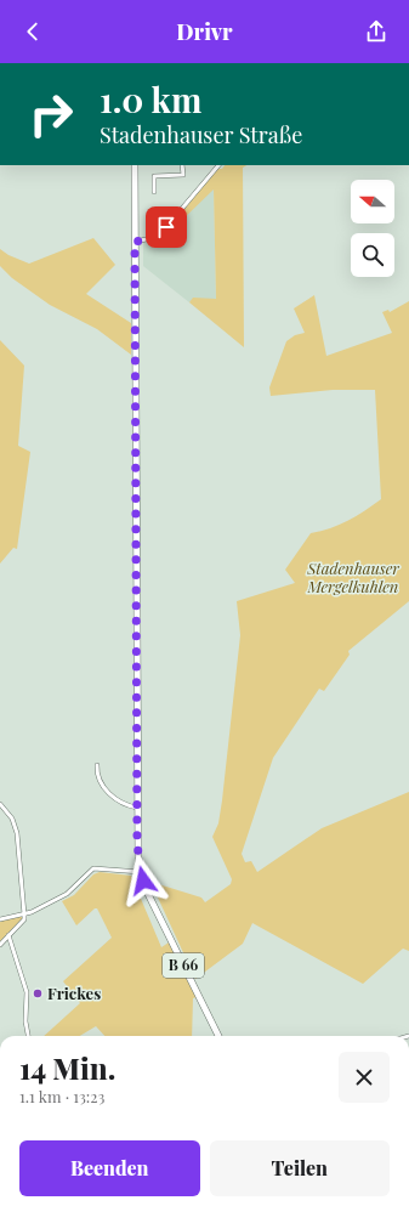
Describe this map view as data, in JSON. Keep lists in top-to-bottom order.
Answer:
{
  "streets": {
    "main road": ["B 66"]
  },
  "parks": ["Stadenhauser Mergelkuhlen"],
  "places": ["Frickes"],
  "north": "left",
  "page": {
    "header": "Drivr",
    "turn": ["1.0 km", "Stadenhauser Straße"],
    "heading": ["14 Min.", "1.1 km · 13:23"],
    "buttons": ["Beenden", "Teilen"]
  }
}
